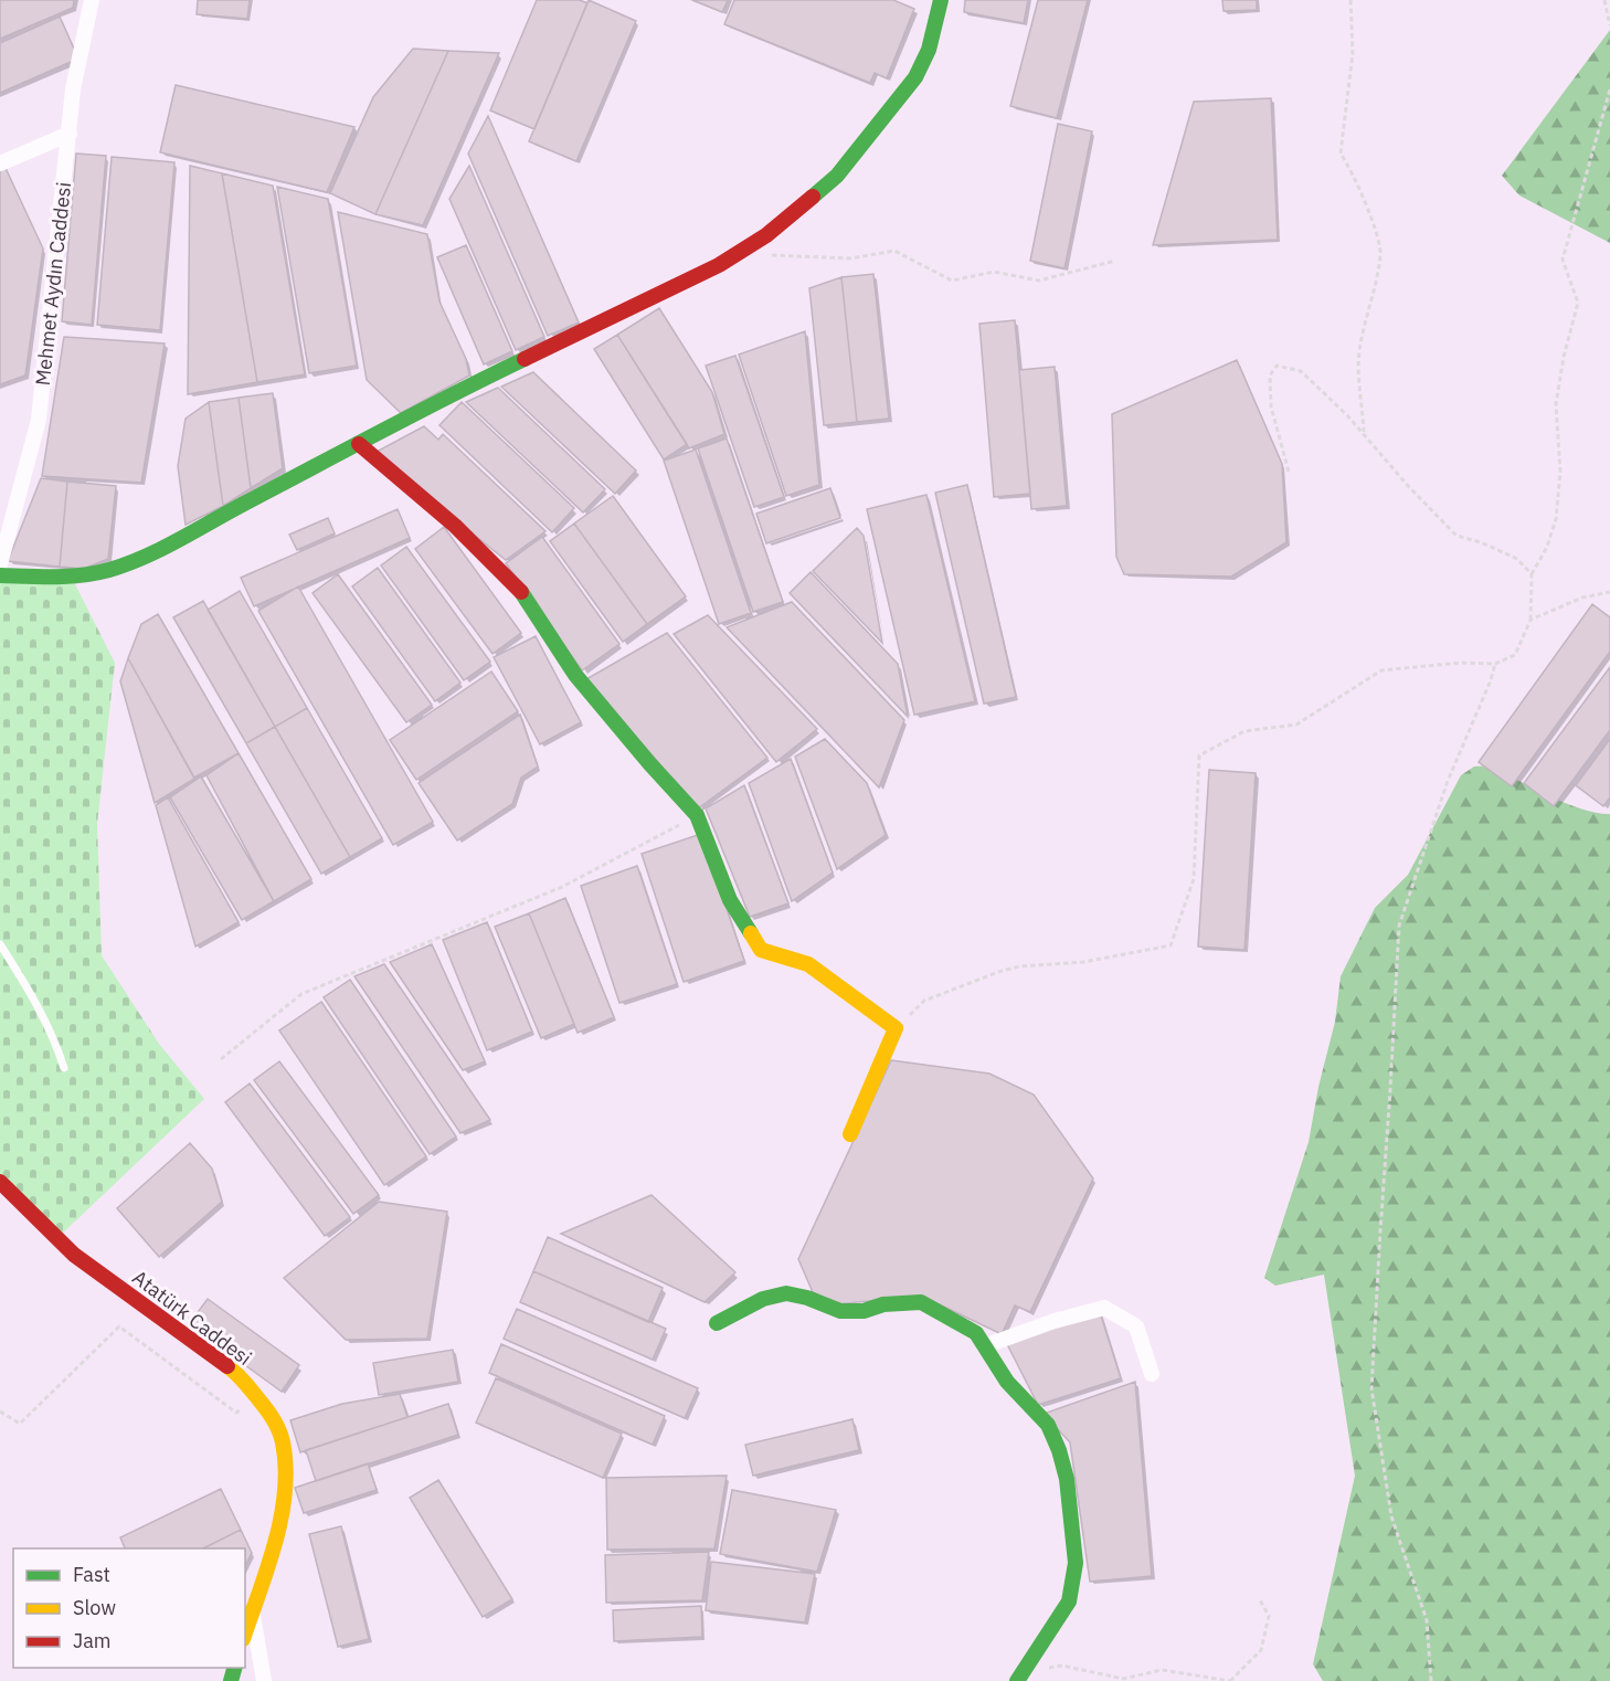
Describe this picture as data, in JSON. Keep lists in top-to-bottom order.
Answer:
{
  "streets": {
    "street": ["Mehmet Aydın Caddesi", "Atatürk Caddesi"]
  },
  "legend": ["Fast", "Slow", "Jam"]
}
